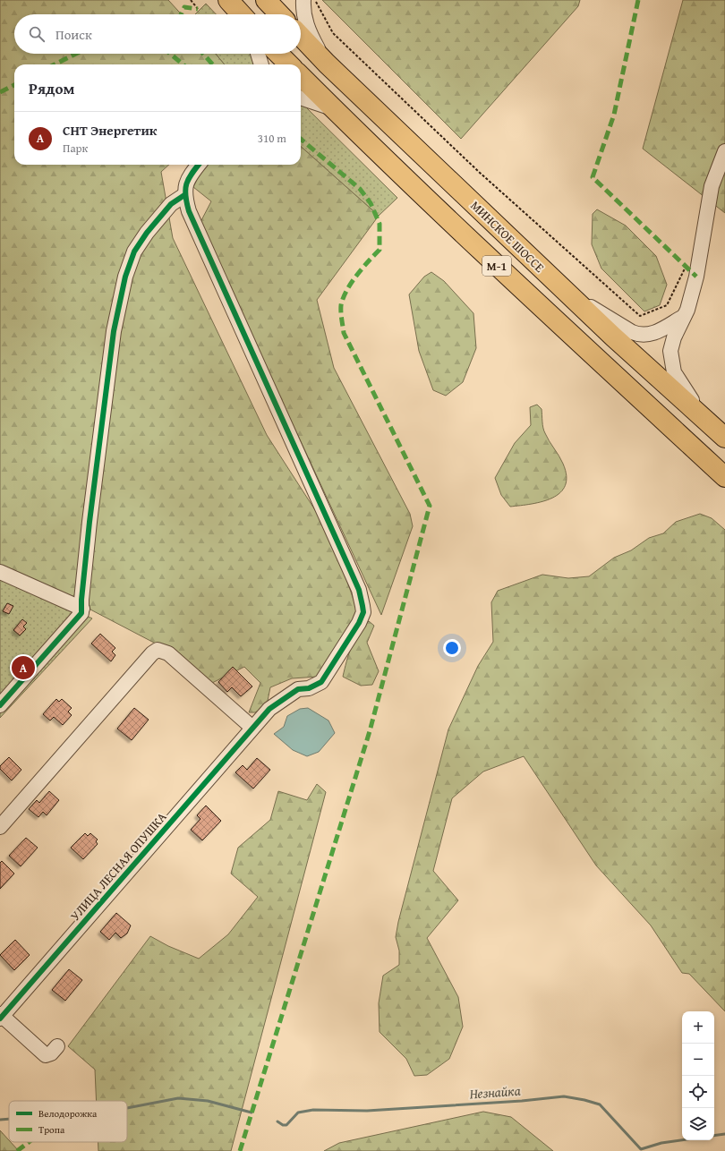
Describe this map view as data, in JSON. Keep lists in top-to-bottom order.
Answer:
{
  "streets": {
    "highway": ["МИНСКОЕ ШОССЕ", "М-1"],
    "street": ["УЛИЦА ЛЕСНАЯ ОПУШКА"]
  },
  "water": ["Незнайка"],
  "legend": ["Велодорожка", "Тропа"],
  "page": {
    "search": "Поиск",
    "heading": "Рядом",
    "list": [
      {
        "mark": "A",
        "name": "СНТ Энергетик",
        "note": "Парк",
        "value": "310 m"
      }
    ],
    "pins": "A",
    "map_buttons": ["+", "−"]
  }
}
